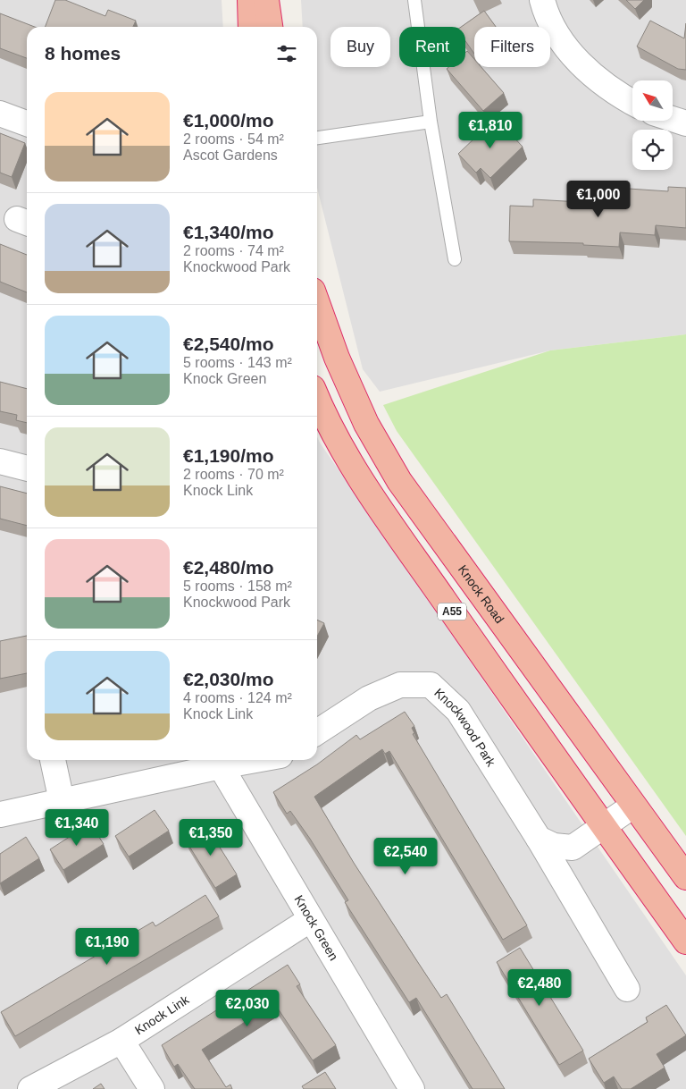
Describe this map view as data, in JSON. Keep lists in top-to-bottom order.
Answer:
{
  "streets": {
    "highway": ["Knock Road", "A55"],
    "street": ["Knockwood Park", "Knock Green", "Knock Link"]
  },
  "crossings": [
    ["Knock Green", "Knock Link"]
  ],
  "north": "top left",
  "page": {
    "chip": ["Buy", "Rent", "Filters"],
    "heading": "8 homes",
    "list": [
      {
        "name": "€1,000/mo",
        "note": "2 rooms · 54 m² · Ascot Gardens"
      },
      {
        "name": "€1,340/mo",
        "note": "2 rooms · 74 m² · Knockwood Park"
      },
      {
        "name": "€2,540/mo",
        "note": "5 rooms · 143 m² · Knock Green"
      },
      {
        "name": "€1,190/mo",
        "note": "2 rooms · 70 m² · Knock Link"
      },
      {
        "name": "€2,480/mo",
        "note": "5 rooms · 158 m² · Knockwood Park"
      },
      {
        "name": "€2,030/mo",
        "note": "4 rooms · 124 m² · Knock Link"
      }
    ],
    "price": [
      "€1,810",
      "€1,000",
      "€1,340",
      "€1,350",
      "€2,540",
      "€1,190",
      "€2,480",
      "€2,030"
    ]
  }
}
